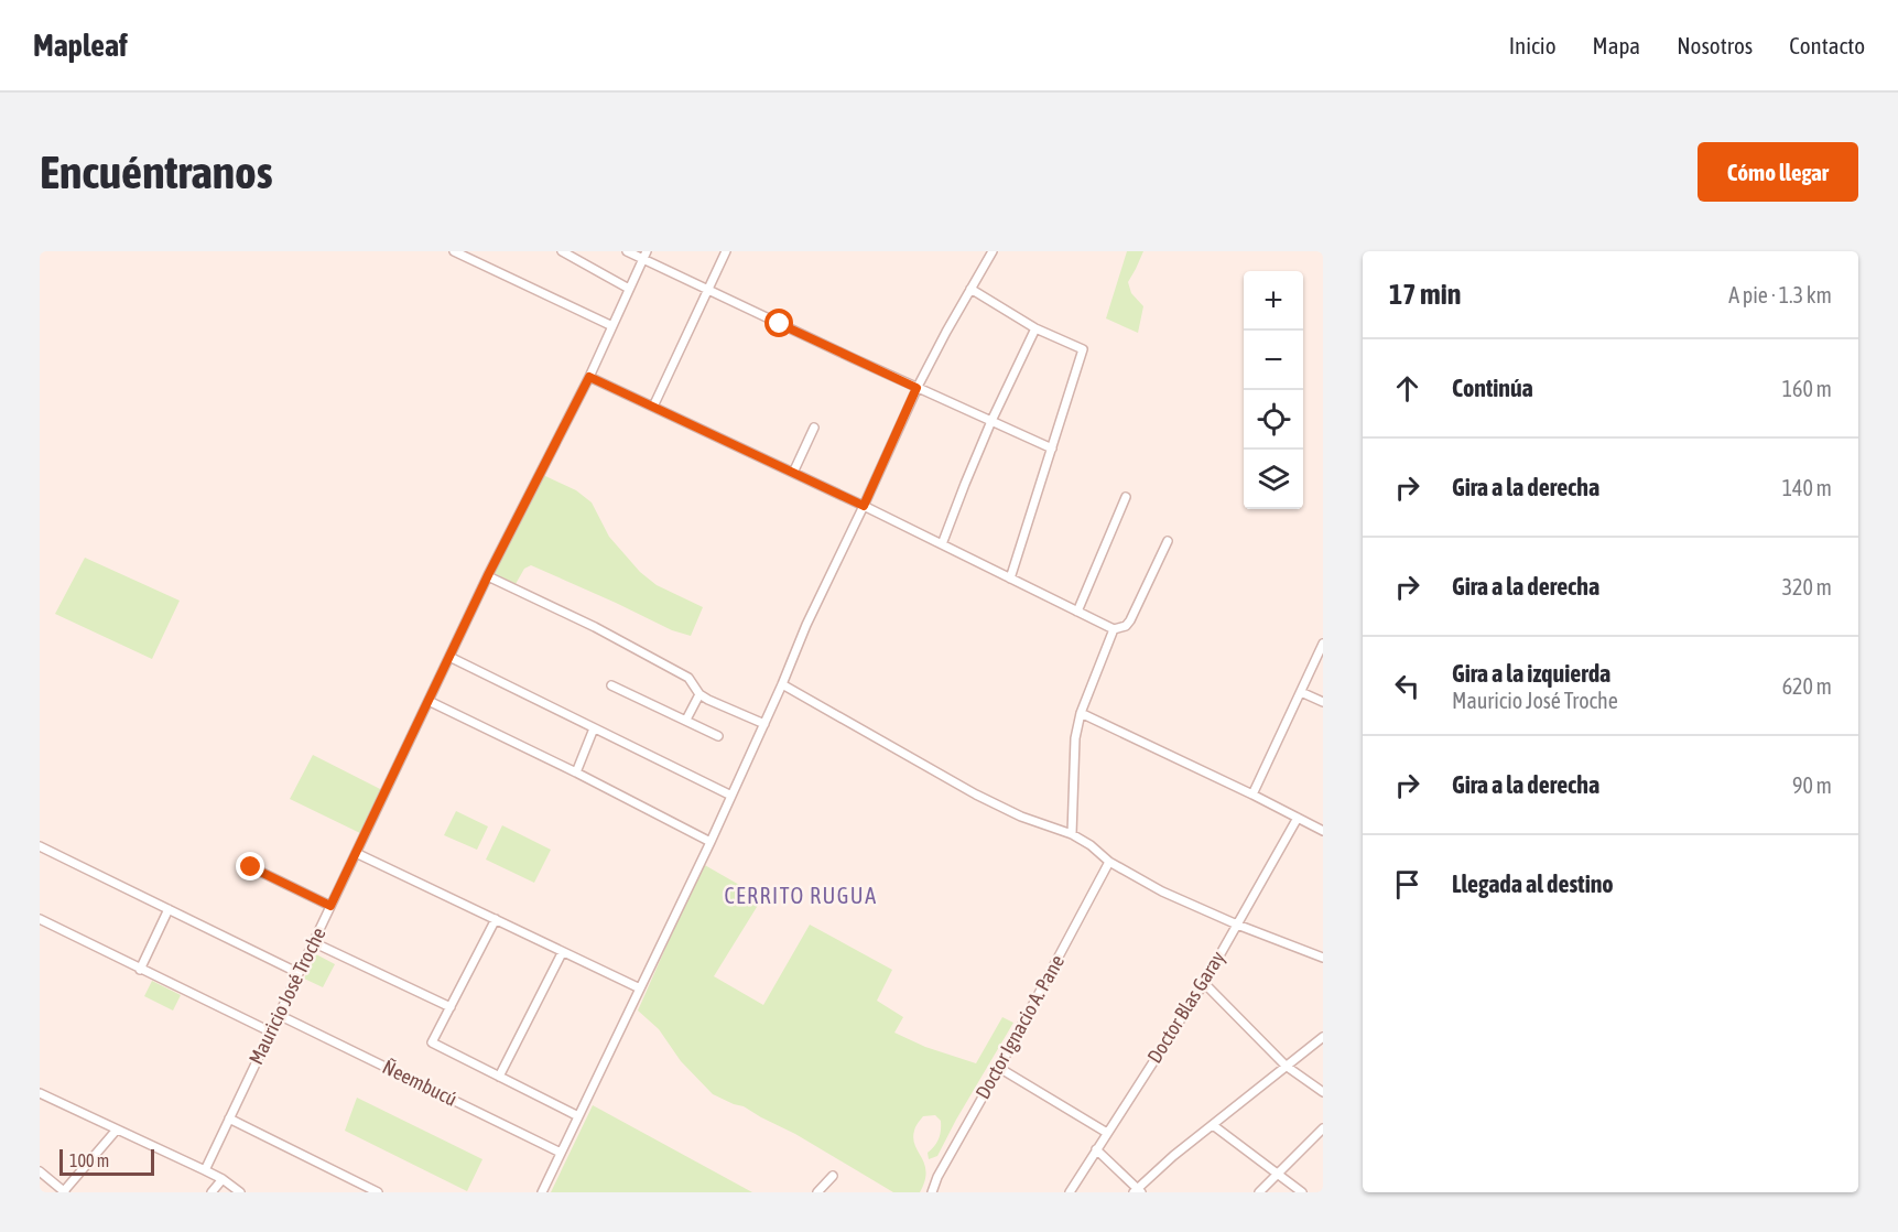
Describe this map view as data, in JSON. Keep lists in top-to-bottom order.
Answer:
{
  "streets": {
    "street": [
      "Mauricio José Troche",
      "Doctor Blas Garay",
      "Doctor Ignacio A. Pane",
      "Ñeembucú"
    ]
  },
  "crossings": [
    ["Mauricio José Troche", "Ñeembucú"]
  ],
  "districts": ["CERRITO RUGUA"],
  "scale_bar": "100 m",
  "page": {
    "header": "Mapleaf",
    "nav": [
      "Inicio",
      "Mapa",
      "Nosotros",
      "Contacto"
    ],
    "buttons": "Cómo llegar",
    "title": "Encuéntranos",
    "heading": ["17 min", "A pie · 1.3 km"],
    "map_buttons": ["+", "−"],
    "list": [
      ["Continúa", "160 m"],
      ["Gira a la derecha", "140 m"],
      ["Gira a la derecha", "320 m"],
      ["Gira a la izquierda", "Mauricio José Troche", "620 m"],
      ["Gira a la derecha", "90 m"],
      "Llegada al destino"
    ],
    "scale": "100 m"
  }
}
